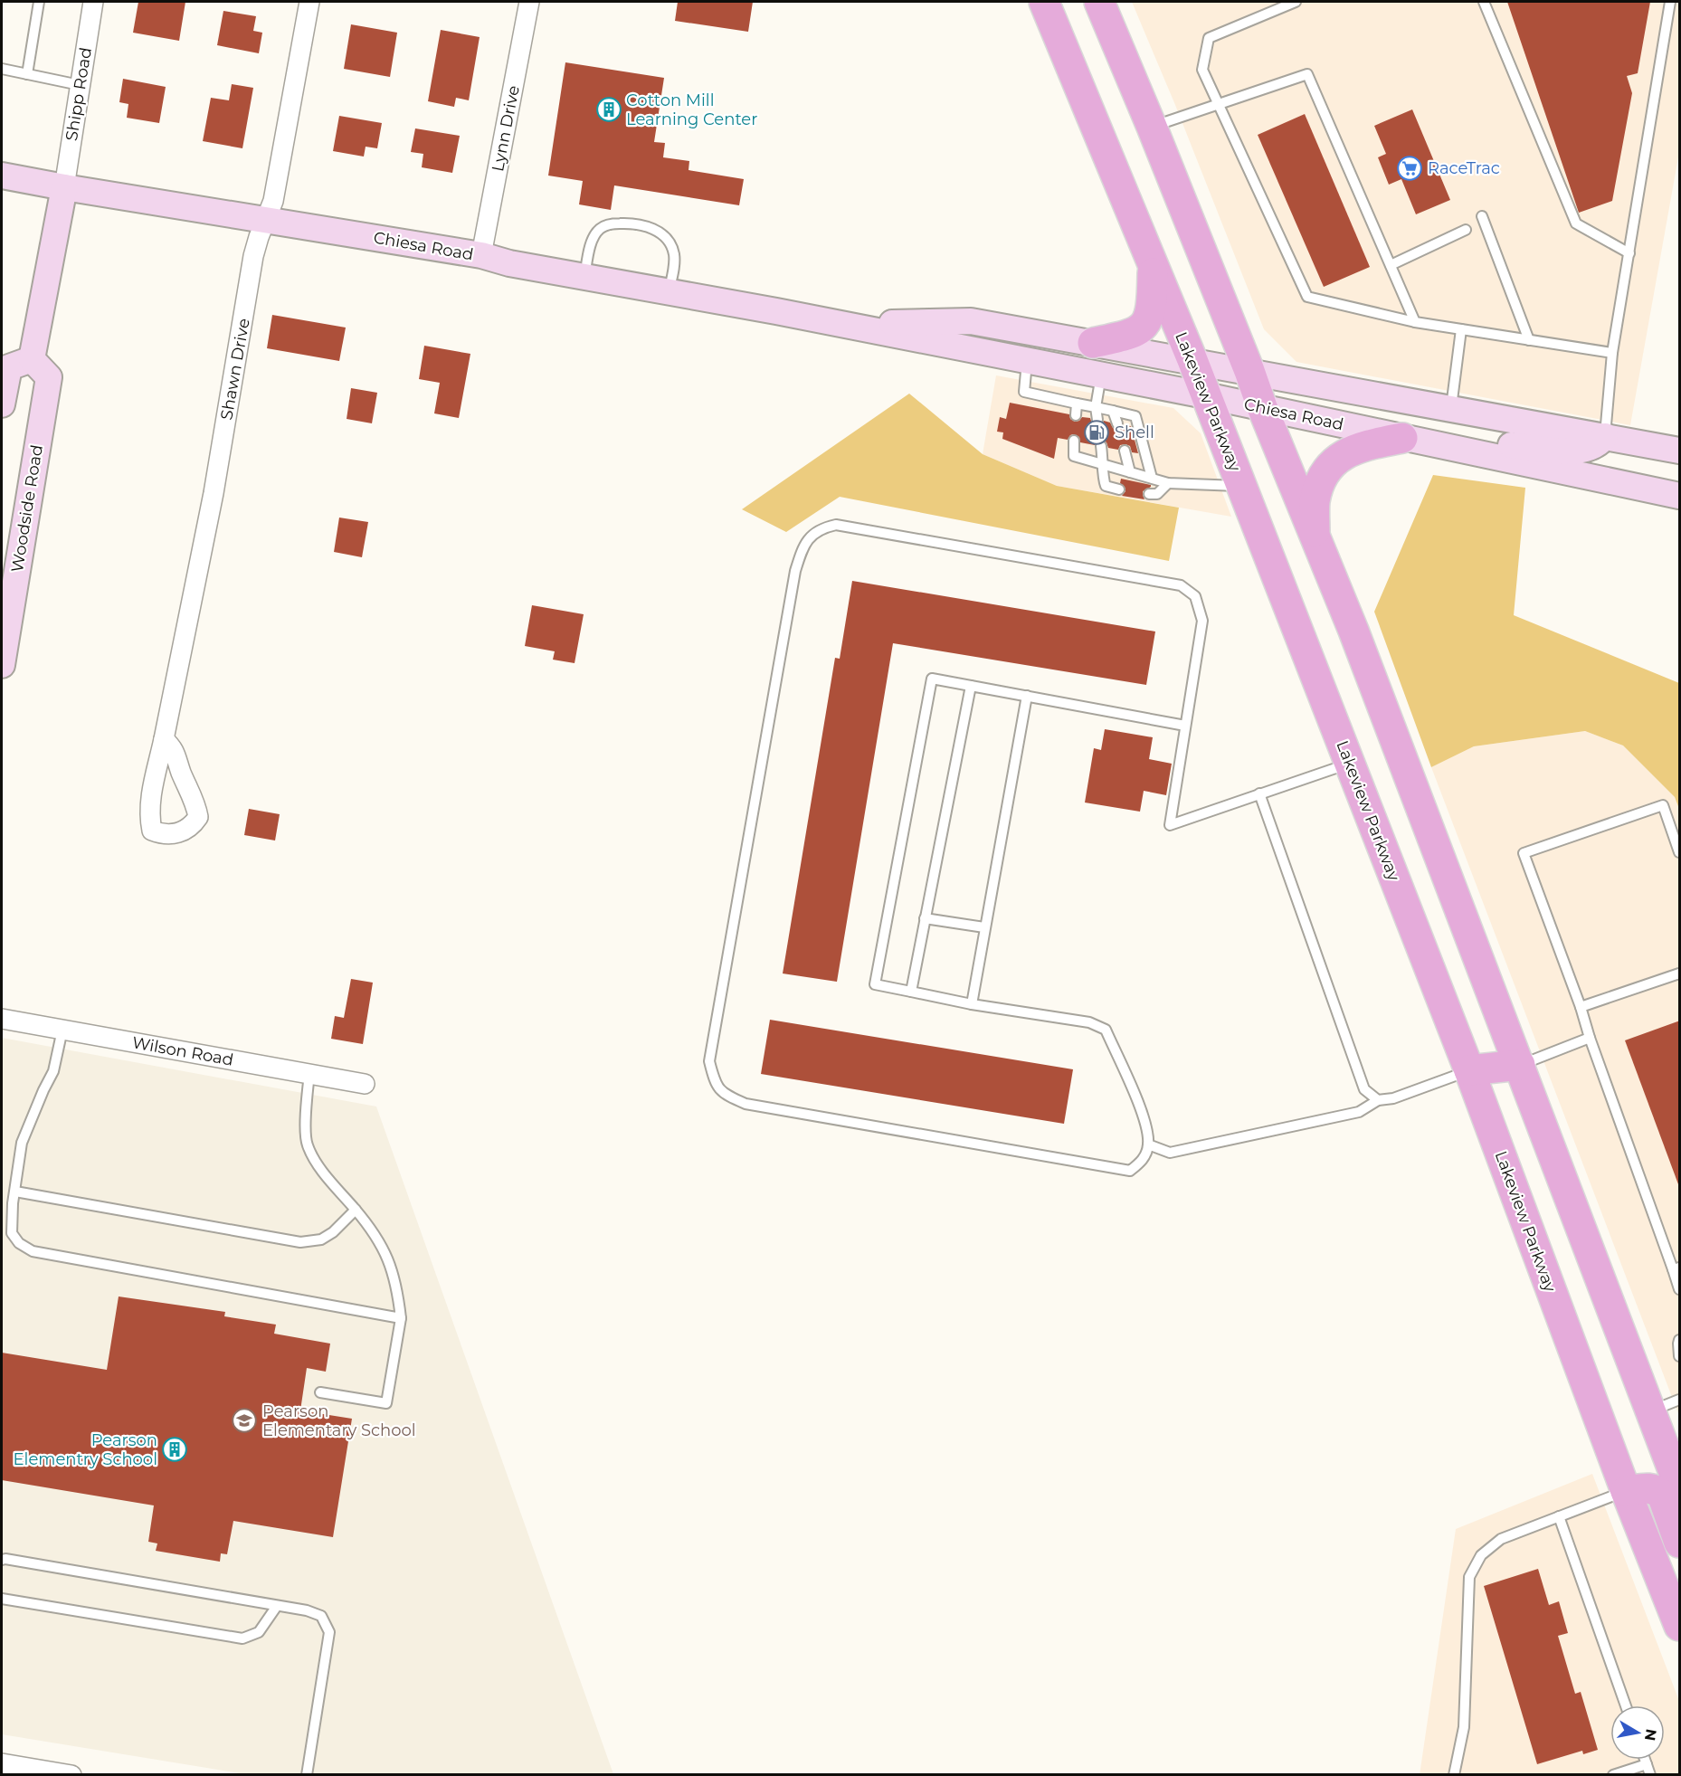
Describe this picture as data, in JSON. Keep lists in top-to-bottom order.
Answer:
{
  "streets": {
    "main road": ["Chiesa Road", "Lakeview Parkway", "Woodside Road"],
    "street": [
      "Shipp Road",
      "Lynn Drive",
      "Shawn Drive",
      "Wilson Road"
    ]
  },
  "crossings": [
    ["Shipp Road", "Chiesa Road"],
    ["Lynn Drive", "Chiesa Road"],
    ["Chiesa Road", "Shawn Drive"],
    ["Chiesa Road", "Lakeview Parkway"]
  ],
  "places": {
    "building": ["Cotton Mill Learning Center", "Pearson Elementry School"],
    "supermarket": ["RaceTrac"],
    "fuel station": ["Shell"],
    "school or university": ["Pearson Elementary School"]
  },
  "north": "right"
}
